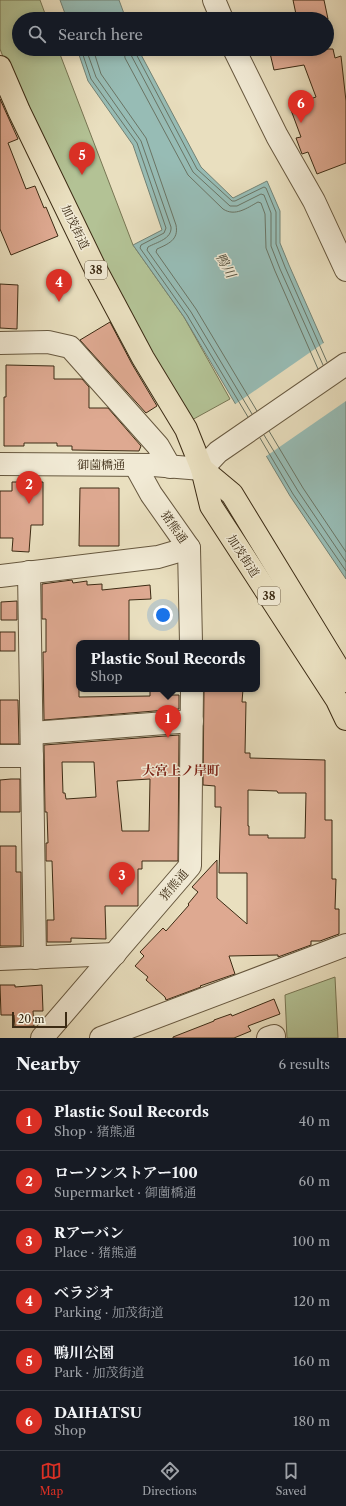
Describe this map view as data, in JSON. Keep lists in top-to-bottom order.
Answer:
{
  "streets": {
    "main road": ["加茂街道", "38"],
    "street": ["御薗橋通", "猪熊通"]
  },
  "crossings": [
    ["加茂街道", "御薗橋通"],
    ["御薗橋通", "猪熊通"]
  ],
  "districts": ["大宮上ノ岸町"],
  "water": ["鴨川"],
  "scale_bar": "20 m",
  "page": {
    "search": "Search here",
    "pins": [
      "6",
      "5",
      "4",
      "2",
      "1",
      "3"
    ],
    "popup": ["Plastic Soul Records", "Shop"],
    "scale": "20 m",
    "heading": ["Nearby", "6 results"],
    "list": [
      {
        "mark": "1",
        "name": "Plastic Soul Records",
        "note": "Shop · 猪熊通",
        "value": "40 m"
      },
      {
        "mark": "2",
        "name": "ローソンストアー100",
        "note": "Supermarket · 御薗橋通",
        "value": "60 m"
      },
      {
        "mark": "3",
        "name": "Rアーバン",
        "note": "Place · 猪熊通",
        "value": "100 m"
      },
      {
        "mark": "4",
        "name": "ベラジオ",
        "note": "Parking · 加茂街道",
        "value": "120 m"
      },
      {
        "mark": "5",
        "name": "鴨川公園",
        "note": "Park · 加茂街道",
        "value": "160 m"
      },
      {
        "mark": "6",
        "name": "DAIHATSU",
        "note": "Shop",
        "value": "180 m"
      }
    ],
    "nav": ["Map", "Directions", "Saved"]
  }
}
